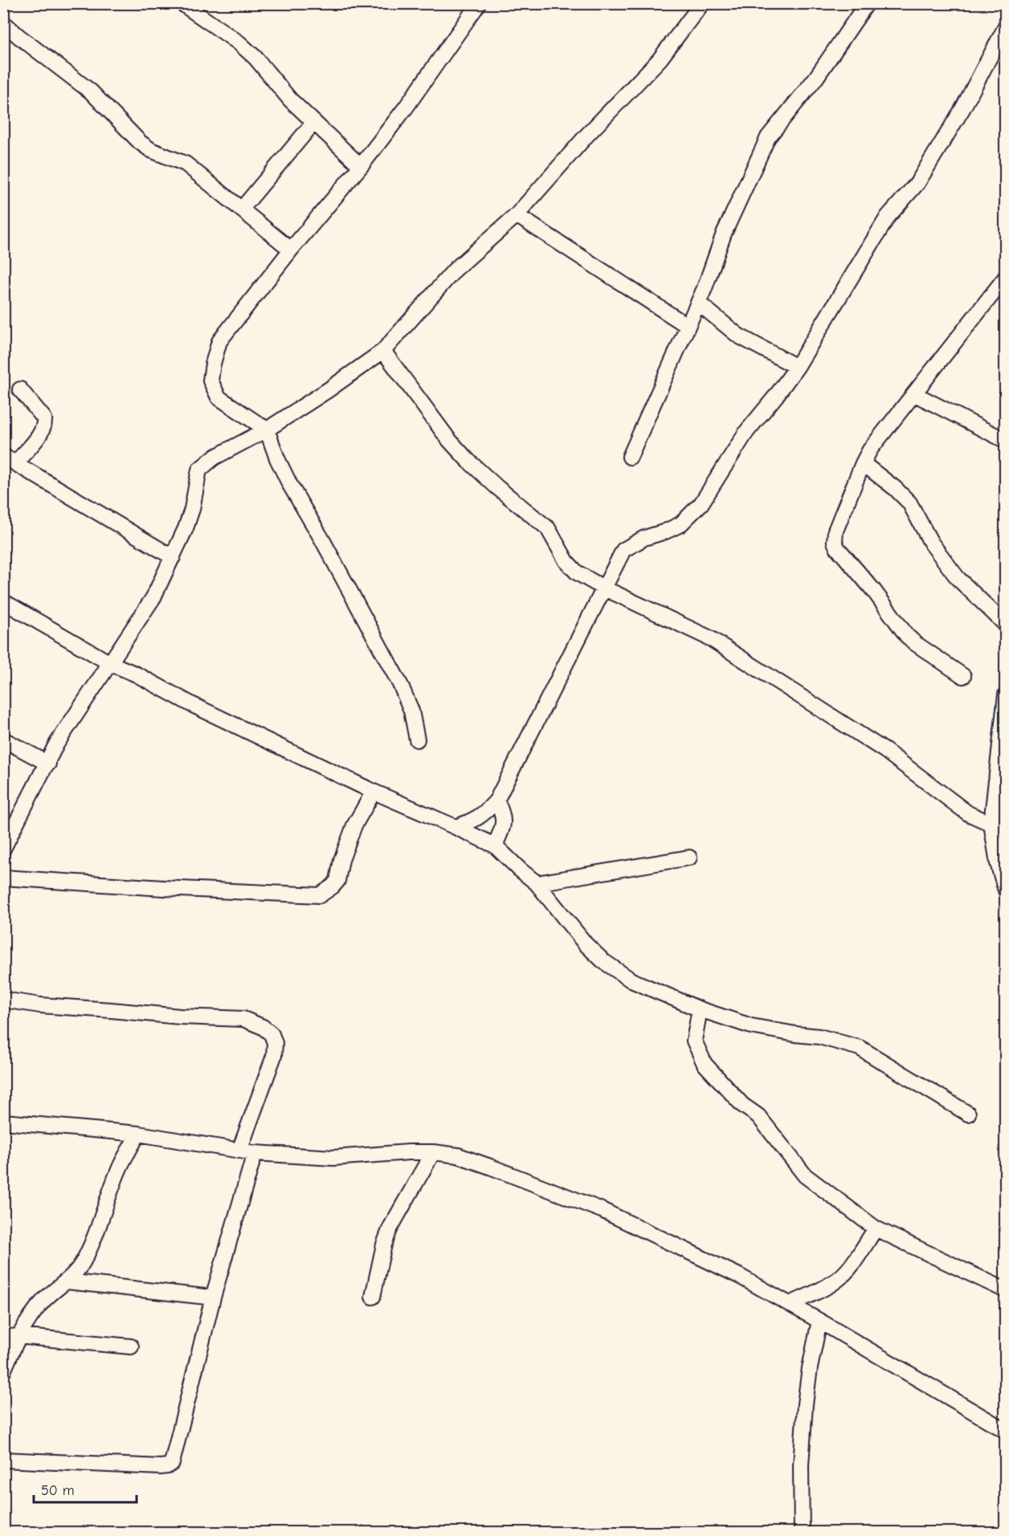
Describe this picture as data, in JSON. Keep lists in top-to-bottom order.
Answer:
{
  "scale_bar": "50 m"
}
